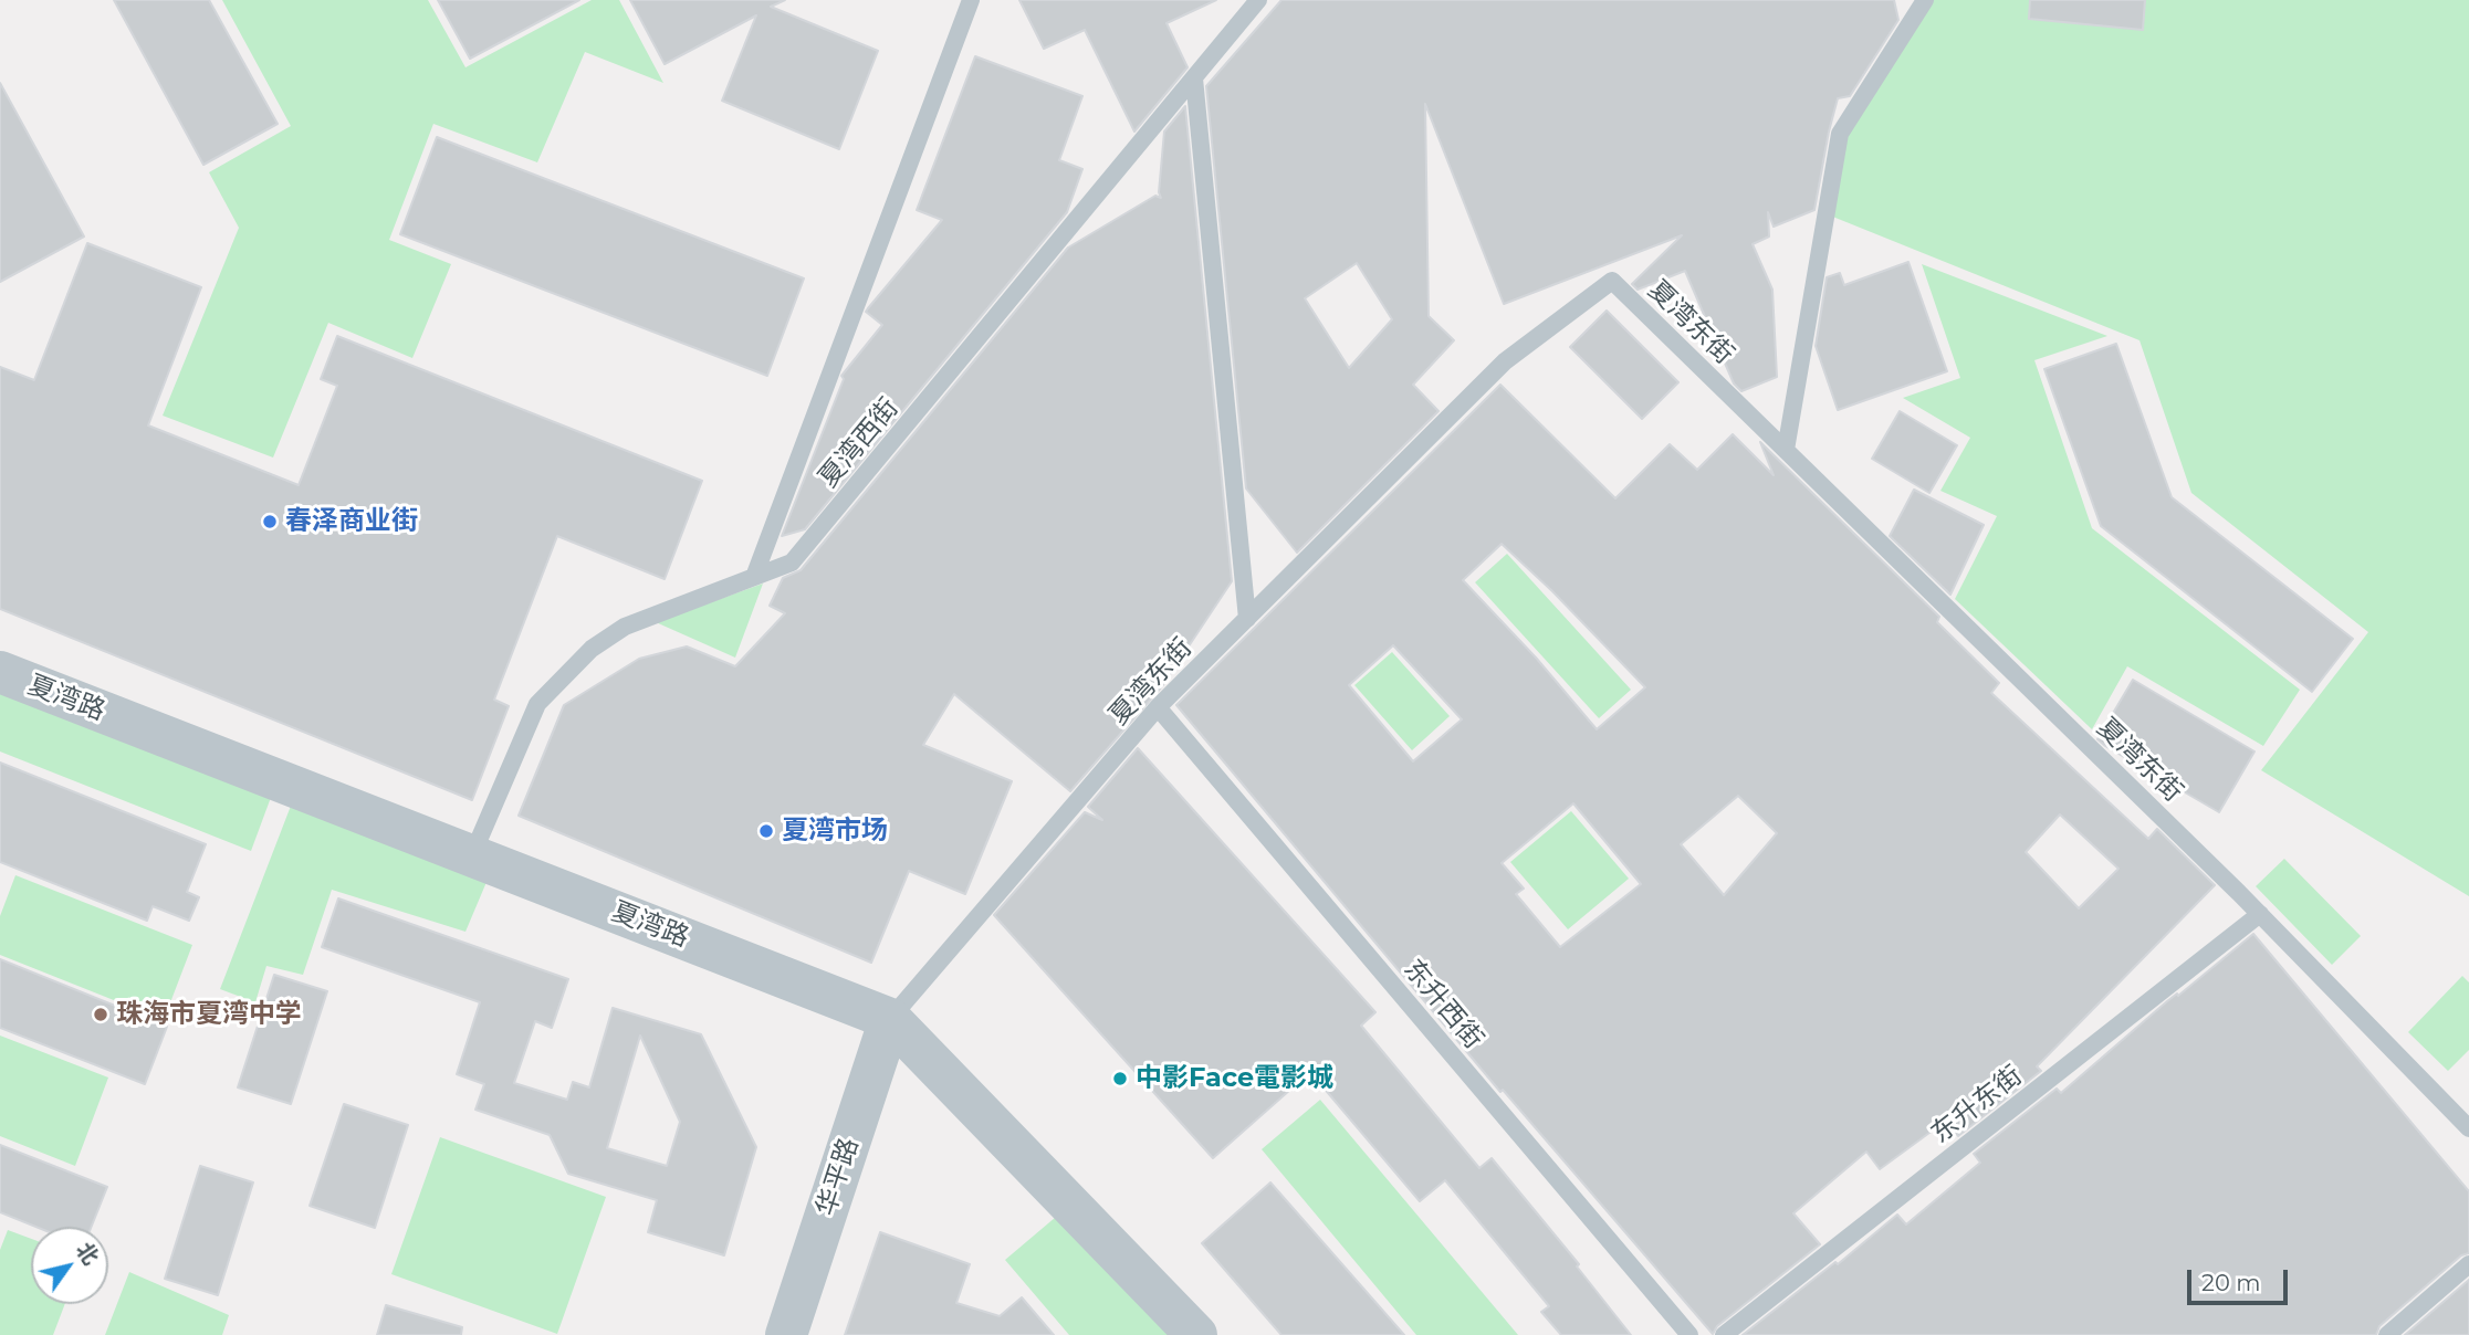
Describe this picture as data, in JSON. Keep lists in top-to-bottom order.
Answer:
{
  "streets": {
    "street": ["夏湾路", "华平路"],
    "lane": [
      "夏湾东街",
      "夏湾西街",
      "东升西街",
      "东升东街"
    ]
  },
  "crossings": [
    ["夏湾东街", "夏湾路"],
    ["夏湾东街", "东升西街"],
    ["夏湾东街", "东升东街"],
    ["夏湾东街", "华平路"],
    ["夏湾西街", "夏湾路"],
    ["夏湾路", "华平路"]
  ],
  "places": [
    "春泽商业街",
    "夏湾市场",
    "珠海市夏湾中学",
    "中影Face電影城"
  ],
  "scale_bar": "20 m",
  "north": "top right"
}
